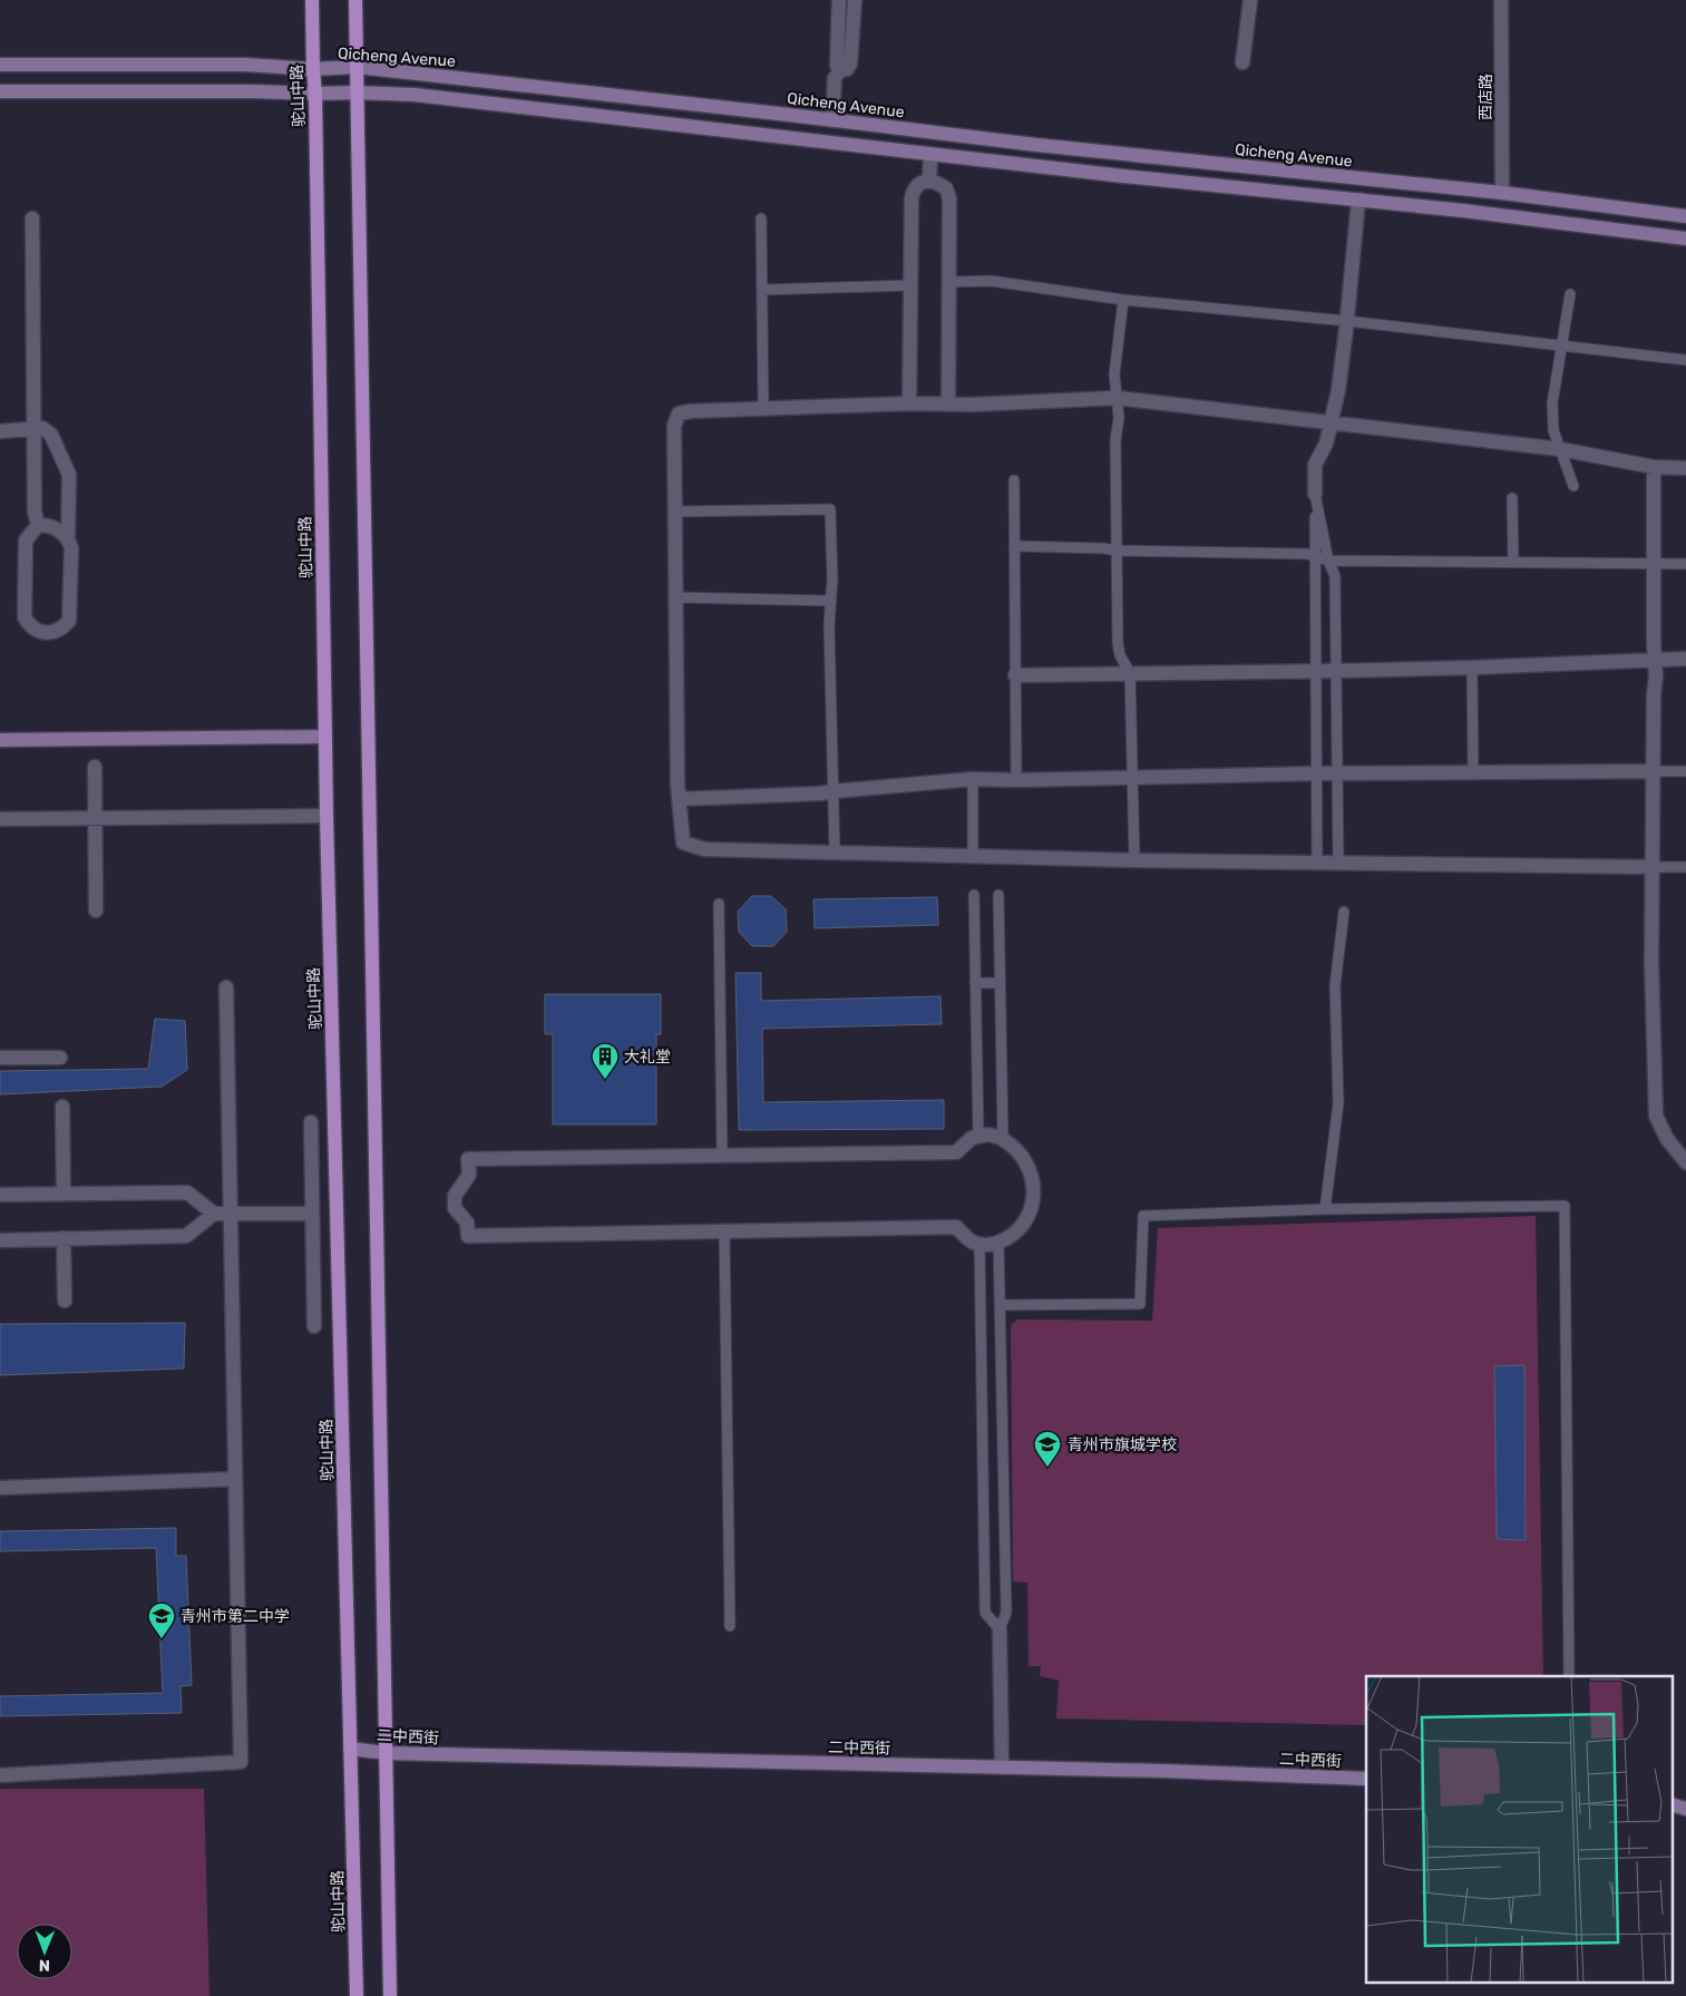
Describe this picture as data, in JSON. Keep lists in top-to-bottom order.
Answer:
{
  "streets": {
    "main road": ["Qicheng Avenue", "驼山中路", "二中西街"],
    "street": ["西店路"]
  },
  "crossings": [
    ["Qicheng Avenue", "驼山中路"],
    ["Qicheng Avenue", "西店路"],
    ["驼山中路", "二中西街"]
  ],
  "places": {
    "building": ["大礼堂"],
    "school or university": ["青州市旗城学校", "青州市第二中学"]
  },
  "north": "bottom"
}
